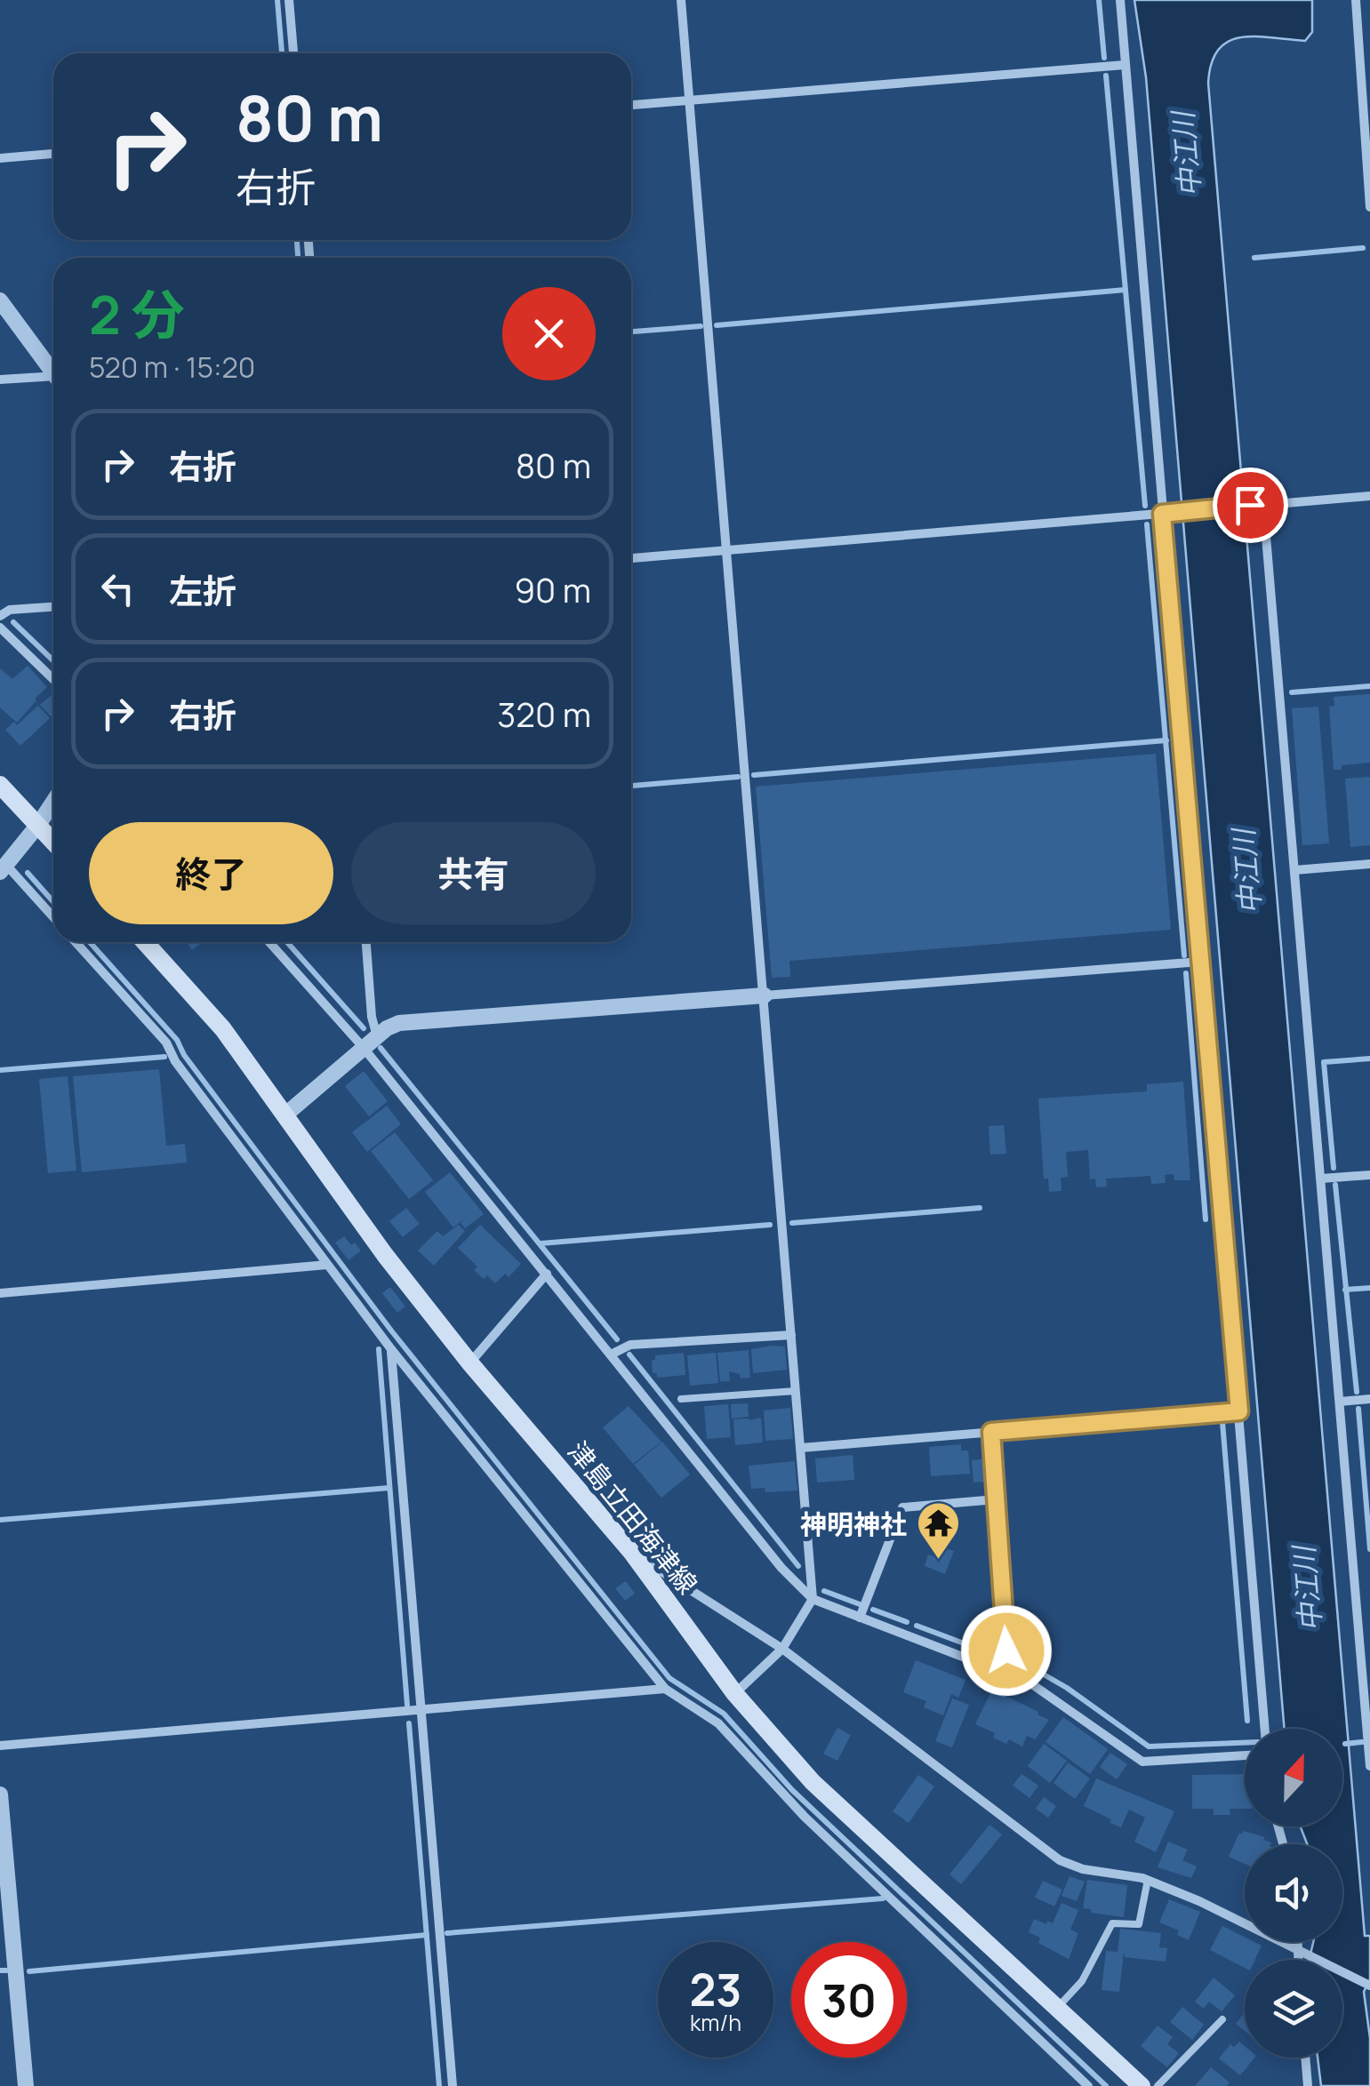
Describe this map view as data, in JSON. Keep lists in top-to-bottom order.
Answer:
{
  "streets": {
    "main road": ["津島立田海津線"]
  },
  "water": ["中江川"],
  "places": {
    "temple": ["神明神社"]
  },
  "north": "top",
  "page": {
    "turn": ["80 m", "右折"],
    "heading": ["2 分", "520 m · 15:20"],
    "list": [
      {
        "name": "右折",
        "value": "80 m"
      },
      {
        "name": "左折",
        "value": "90 m"
      },
      {
        "name": "右折",
        "value": "320 m"
      }
    ],
    "buttons": ["終了", "共有"],
    "speed": "23 km/h",
    "limit": "30"
  }
}
